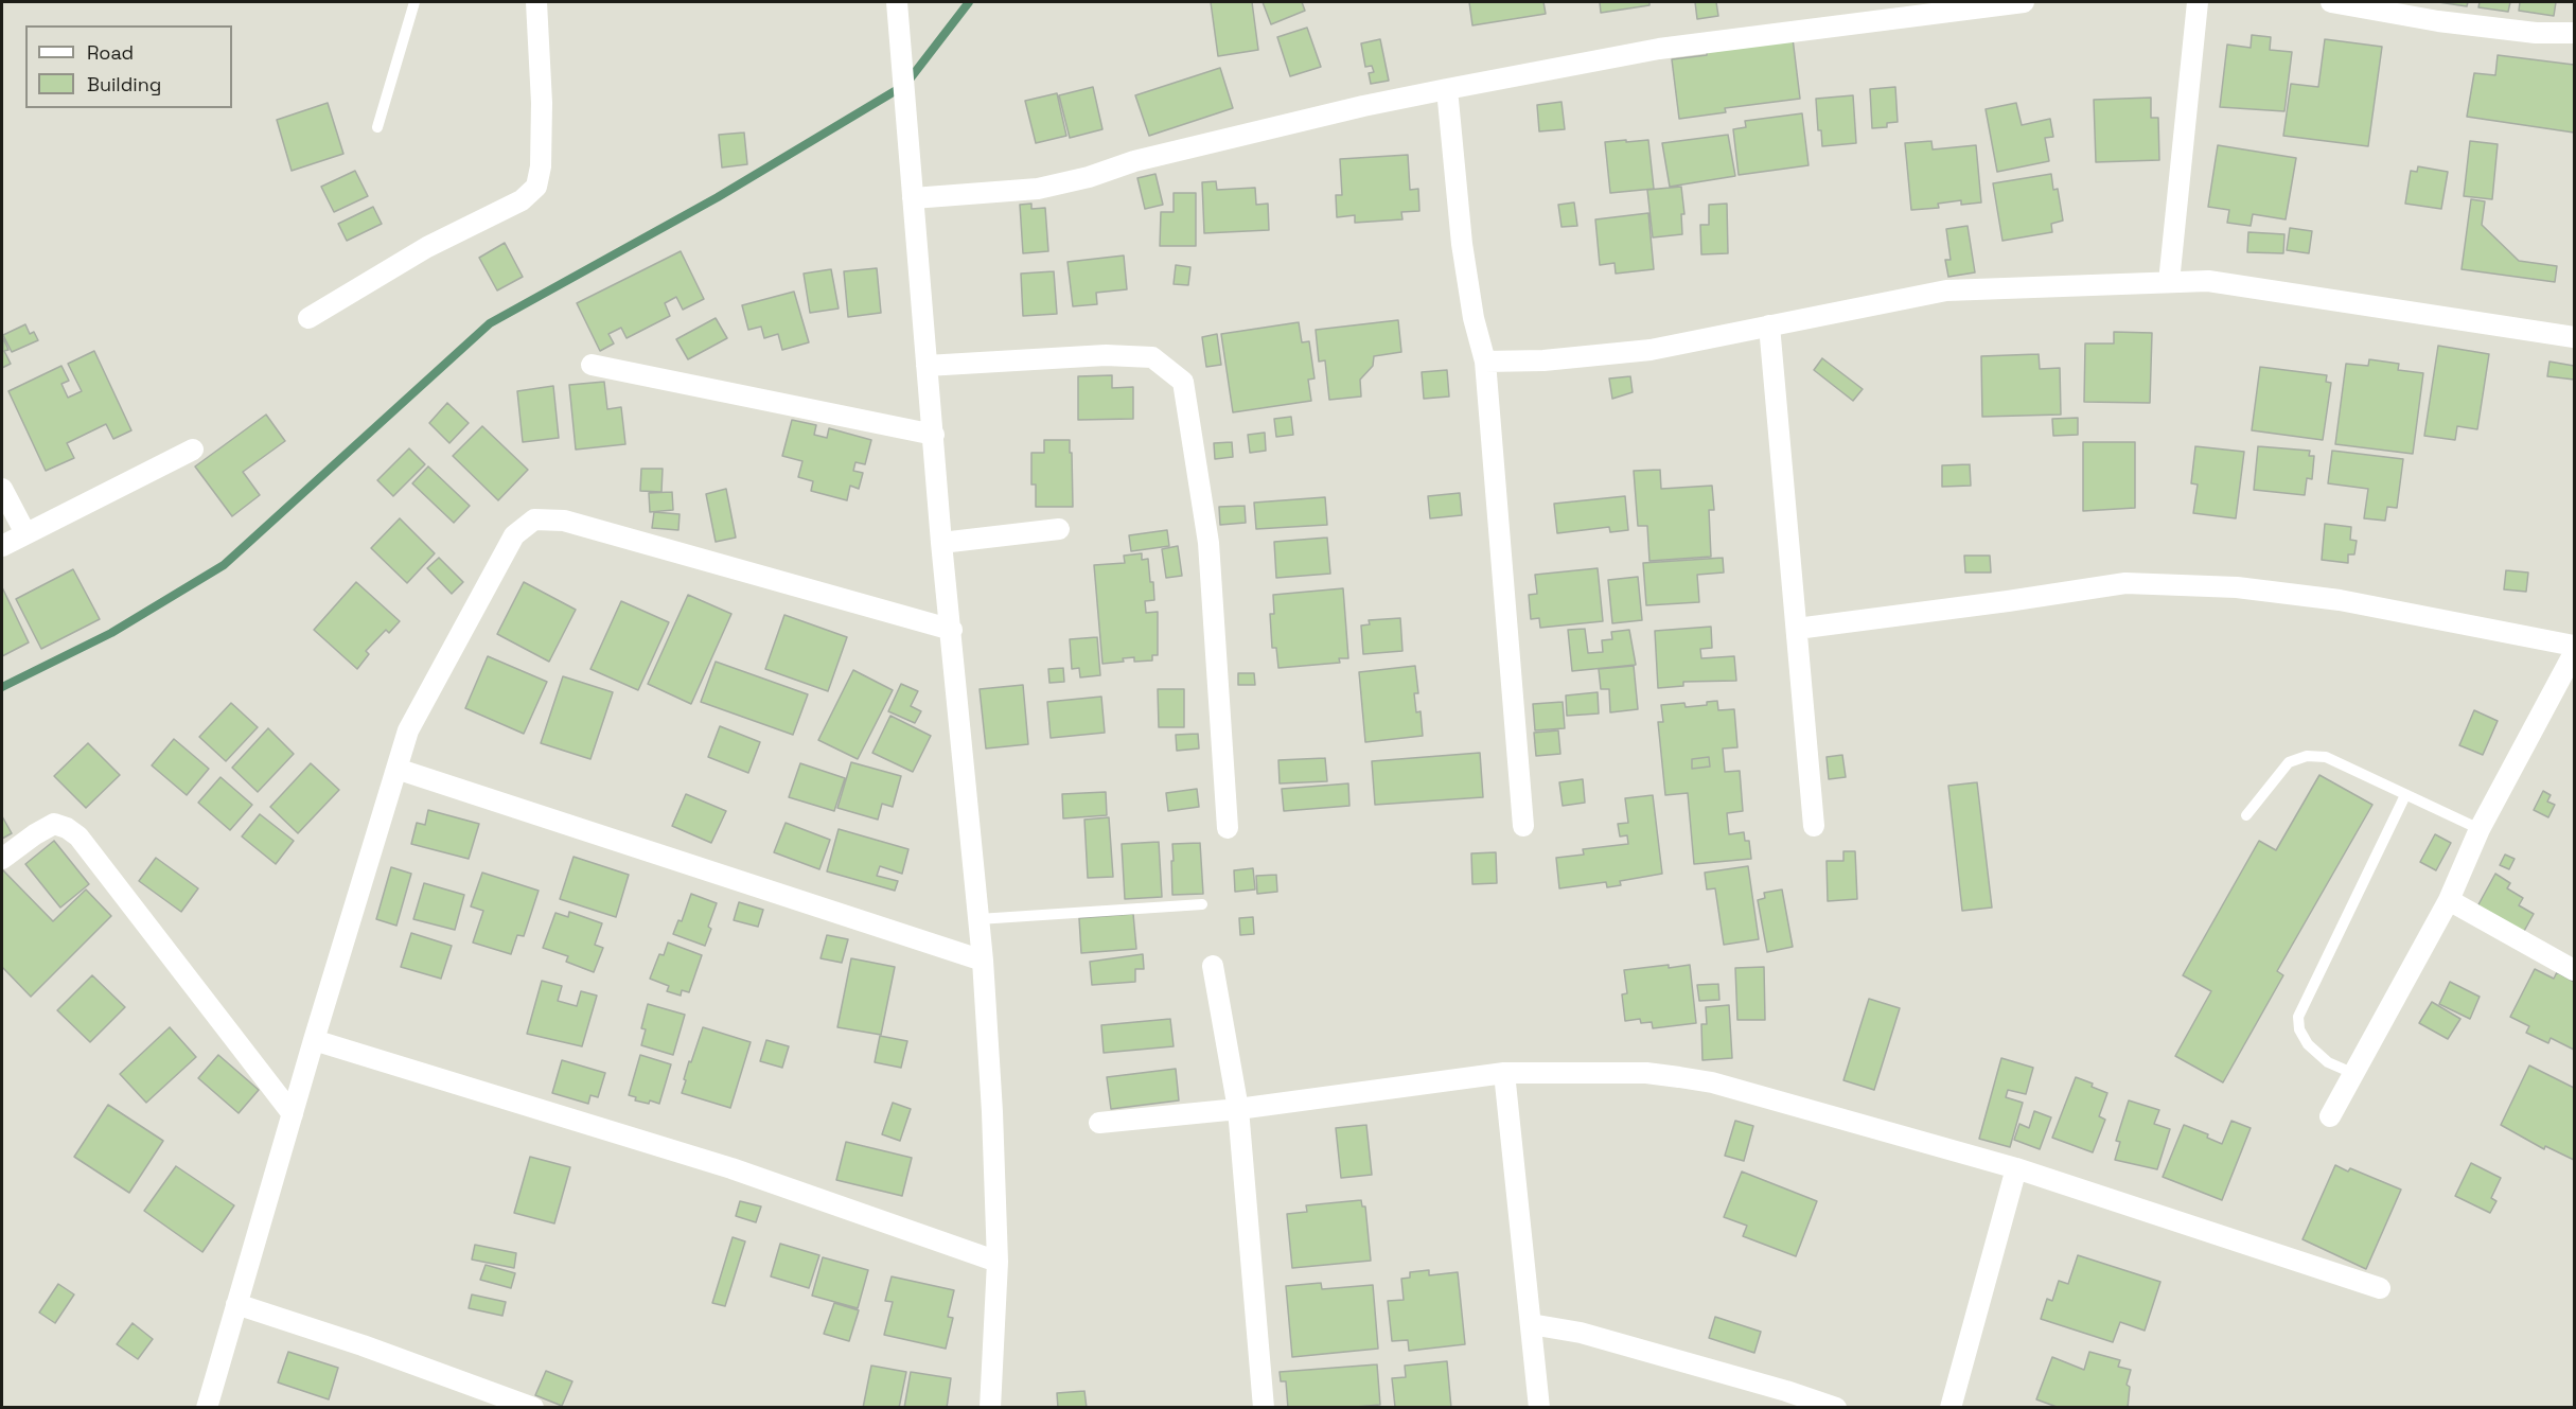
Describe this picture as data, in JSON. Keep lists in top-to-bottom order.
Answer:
{
  "legend": ["Road", "Building"]
}
